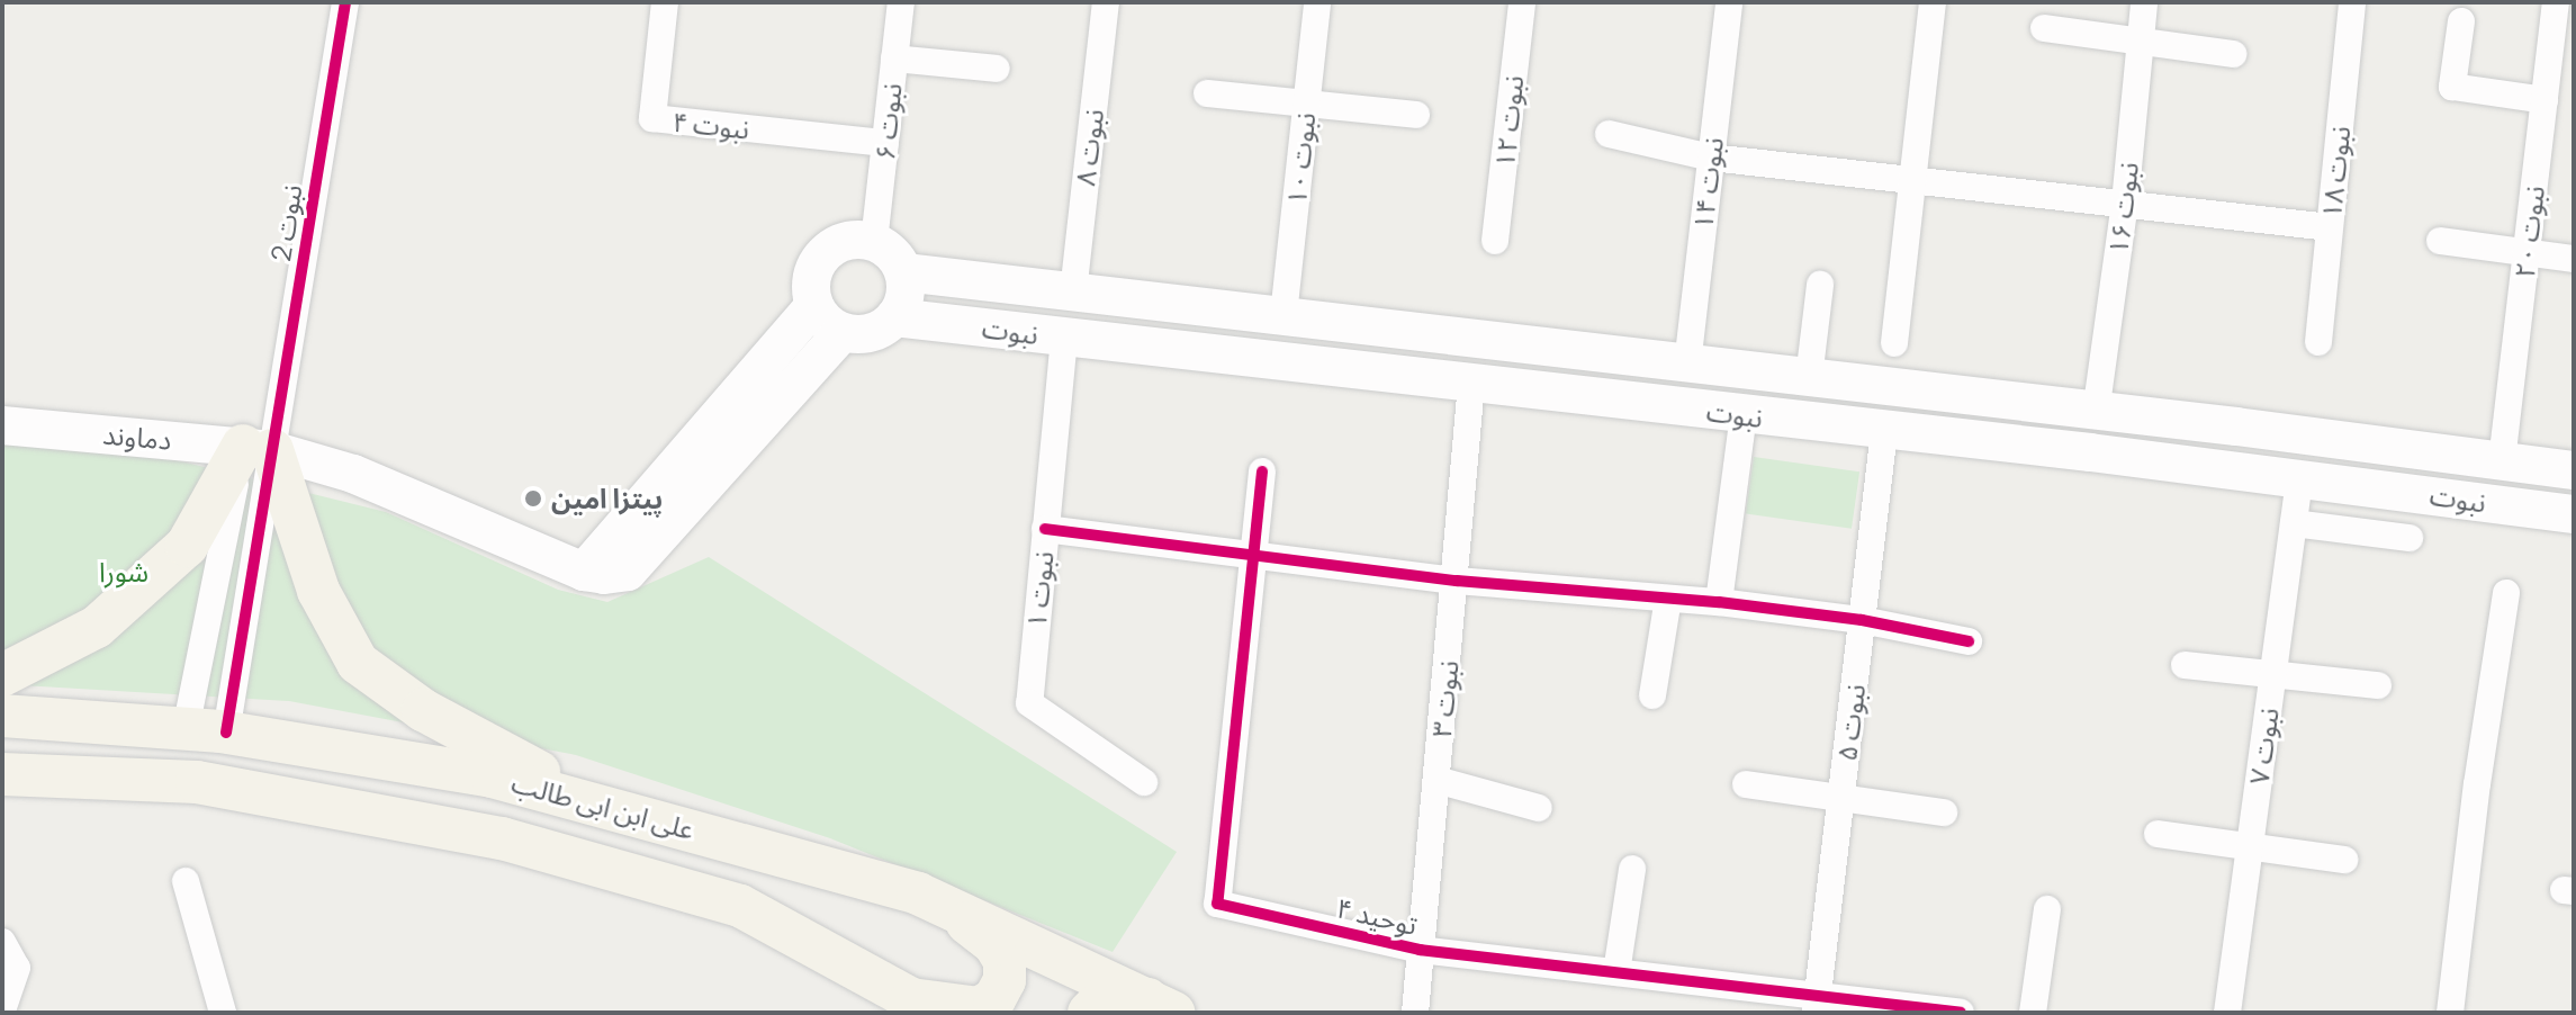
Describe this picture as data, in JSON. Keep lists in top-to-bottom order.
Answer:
{
  "streets": {
    "main road": ["نبوت", "دماوند", "علی ابن ابی طالب"],
    "street": [
      "نبوت ۶",
      "نبوت ۱۲",
      "نبوت ۴",
      "نبوت ۸",
      "نبوت ۱۰",
      "نبوت ۱۸",
      "نبوت ۱۴",
      "نبوت ۱۶",
      "نبوت 2",
      "نبوت ۲۰",
      "نبوت ۱",
      "نبوت ۳",
      "نبوت ۵",
      "نبوت ۷",
      "توحید ۴"
    ]
  },
  "crossings": [
    ["نبوت ۶", "نبوت ۴"],
    ["نبوت ۶", "نبوت"],
    ["نبوت ۸", "نبوت"],
    ["نبوت ۱۰", "نبوت"],
    ["نبوت ۱۴", "نبوت"],
    ["نبوت ۱۶", "نبوت"],
    ["نبوت 2", "دماوند"],
    ["نبوت ۲۰", "نبوت"],
    ["نبوت", "نبوت ۱"],
    ["نبوت", "نبوت ۳"],
    ["نبوت", "نبوت ۵"],
    ["نبوت", "نبوت ۷"],
    ["نبوت ۳", "توحید ۴"],
    ["نبوت ۵", "توحید ۴"]
  ],
  "parks": ["شورا"],
  "places": ["پیتزا امین"]
}
